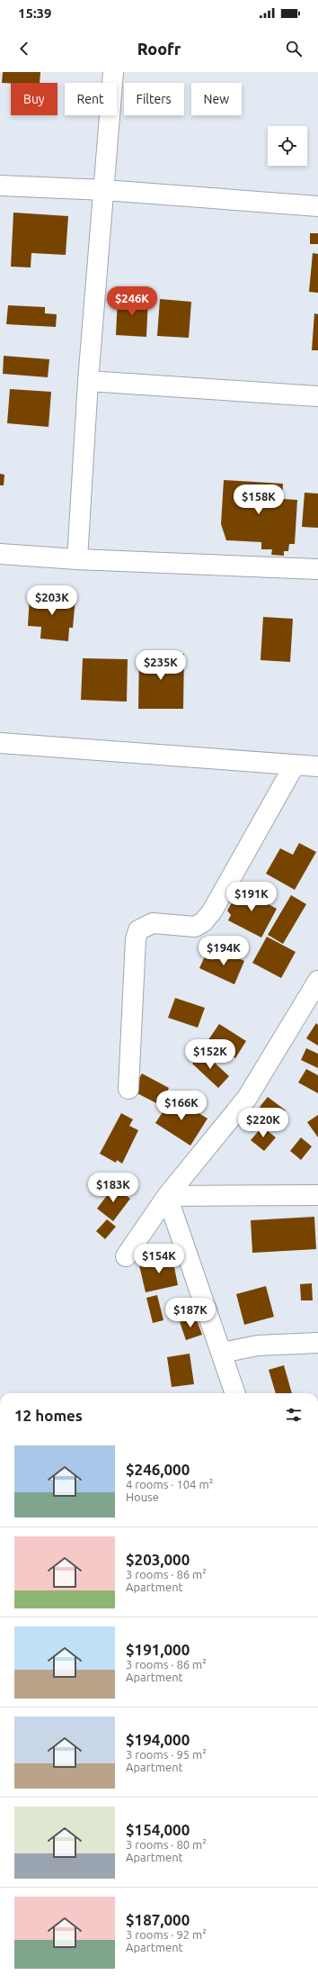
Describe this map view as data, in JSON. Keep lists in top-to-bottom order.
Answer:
{
  "page": {
    "status": "15:39",
    "header": "Roofr",
    "chip": [
      "Buy",
      "Rent",
      "Filters",
      "New"
    ],
    "price": [
      "$246K",
      "$158K",
      "$203K",
      "$235K",
      "$191K",
      "$194K",
      "$152K",
      "$166K",
      "$220K",
      "$183K",
      "$154K",
      "$187K"
    ],
    "heading": "12 homes",
    "list": [
      {
        "name": "$246,000",
        "note": "4 rooms · 104 m² · House"
      },
      {
        "name": "$203,000",
        "note": "3 rooms · 86 m² · Apartment"
      },
      {
        "name": "$191,000",
        "note": "3 rooms · 86 m² · Apartment"
      },
      {
        "name": "$194,000",
        "note": "3 rooms · 95 m² · Apartment"
      },
      {
        "name": "$154,000",
        "note": "3 rooms · 80 m² · Apartment"
      },
      {
        "name": "$187,000",
        "note": "3 rooms · 92 m² · Apartment"
      }
    ]
  }
}
